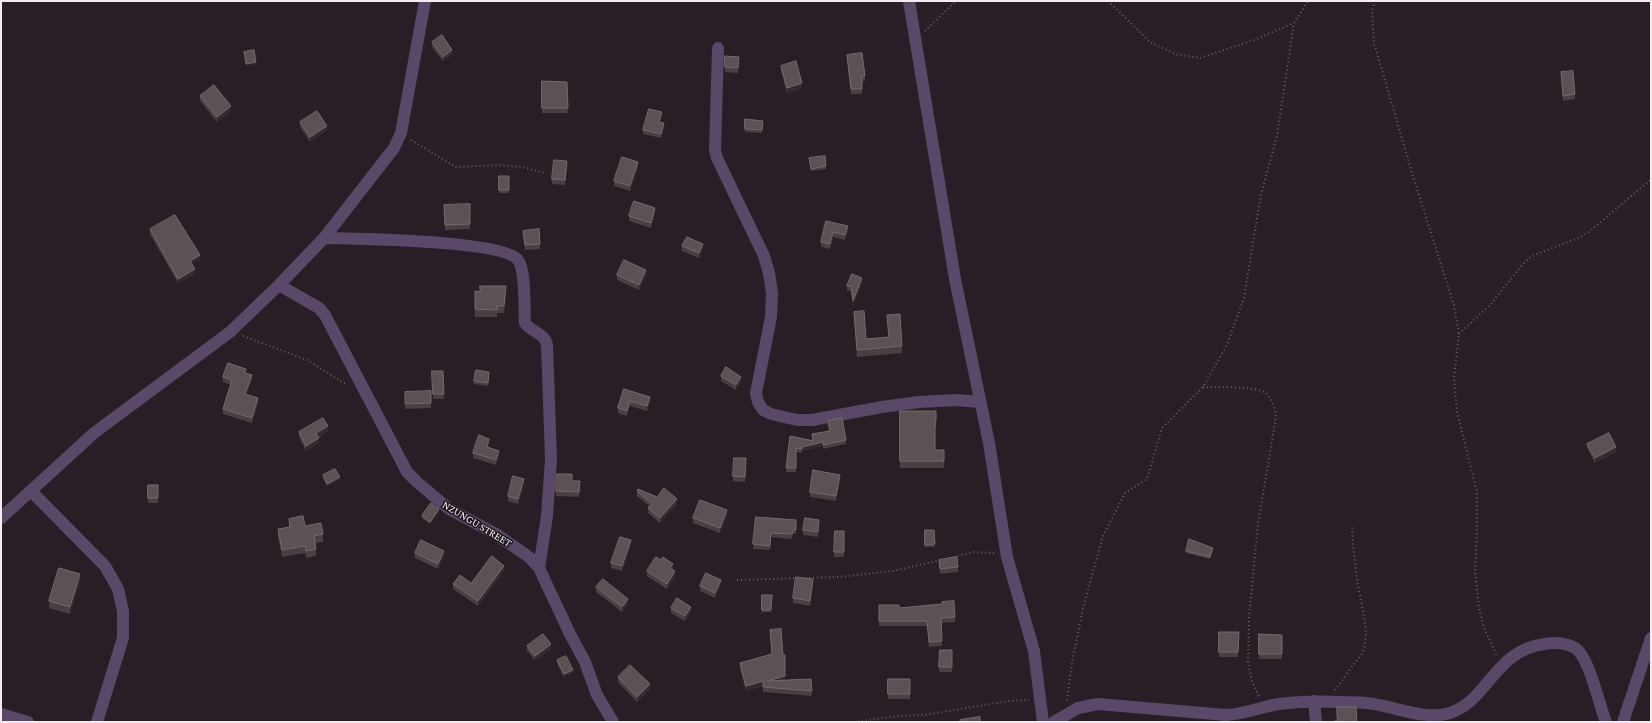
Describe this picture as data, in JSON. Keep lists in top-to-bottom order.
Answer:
{
  "streets": {
    "street": ["NZUNGU STREET"]
  }
}
